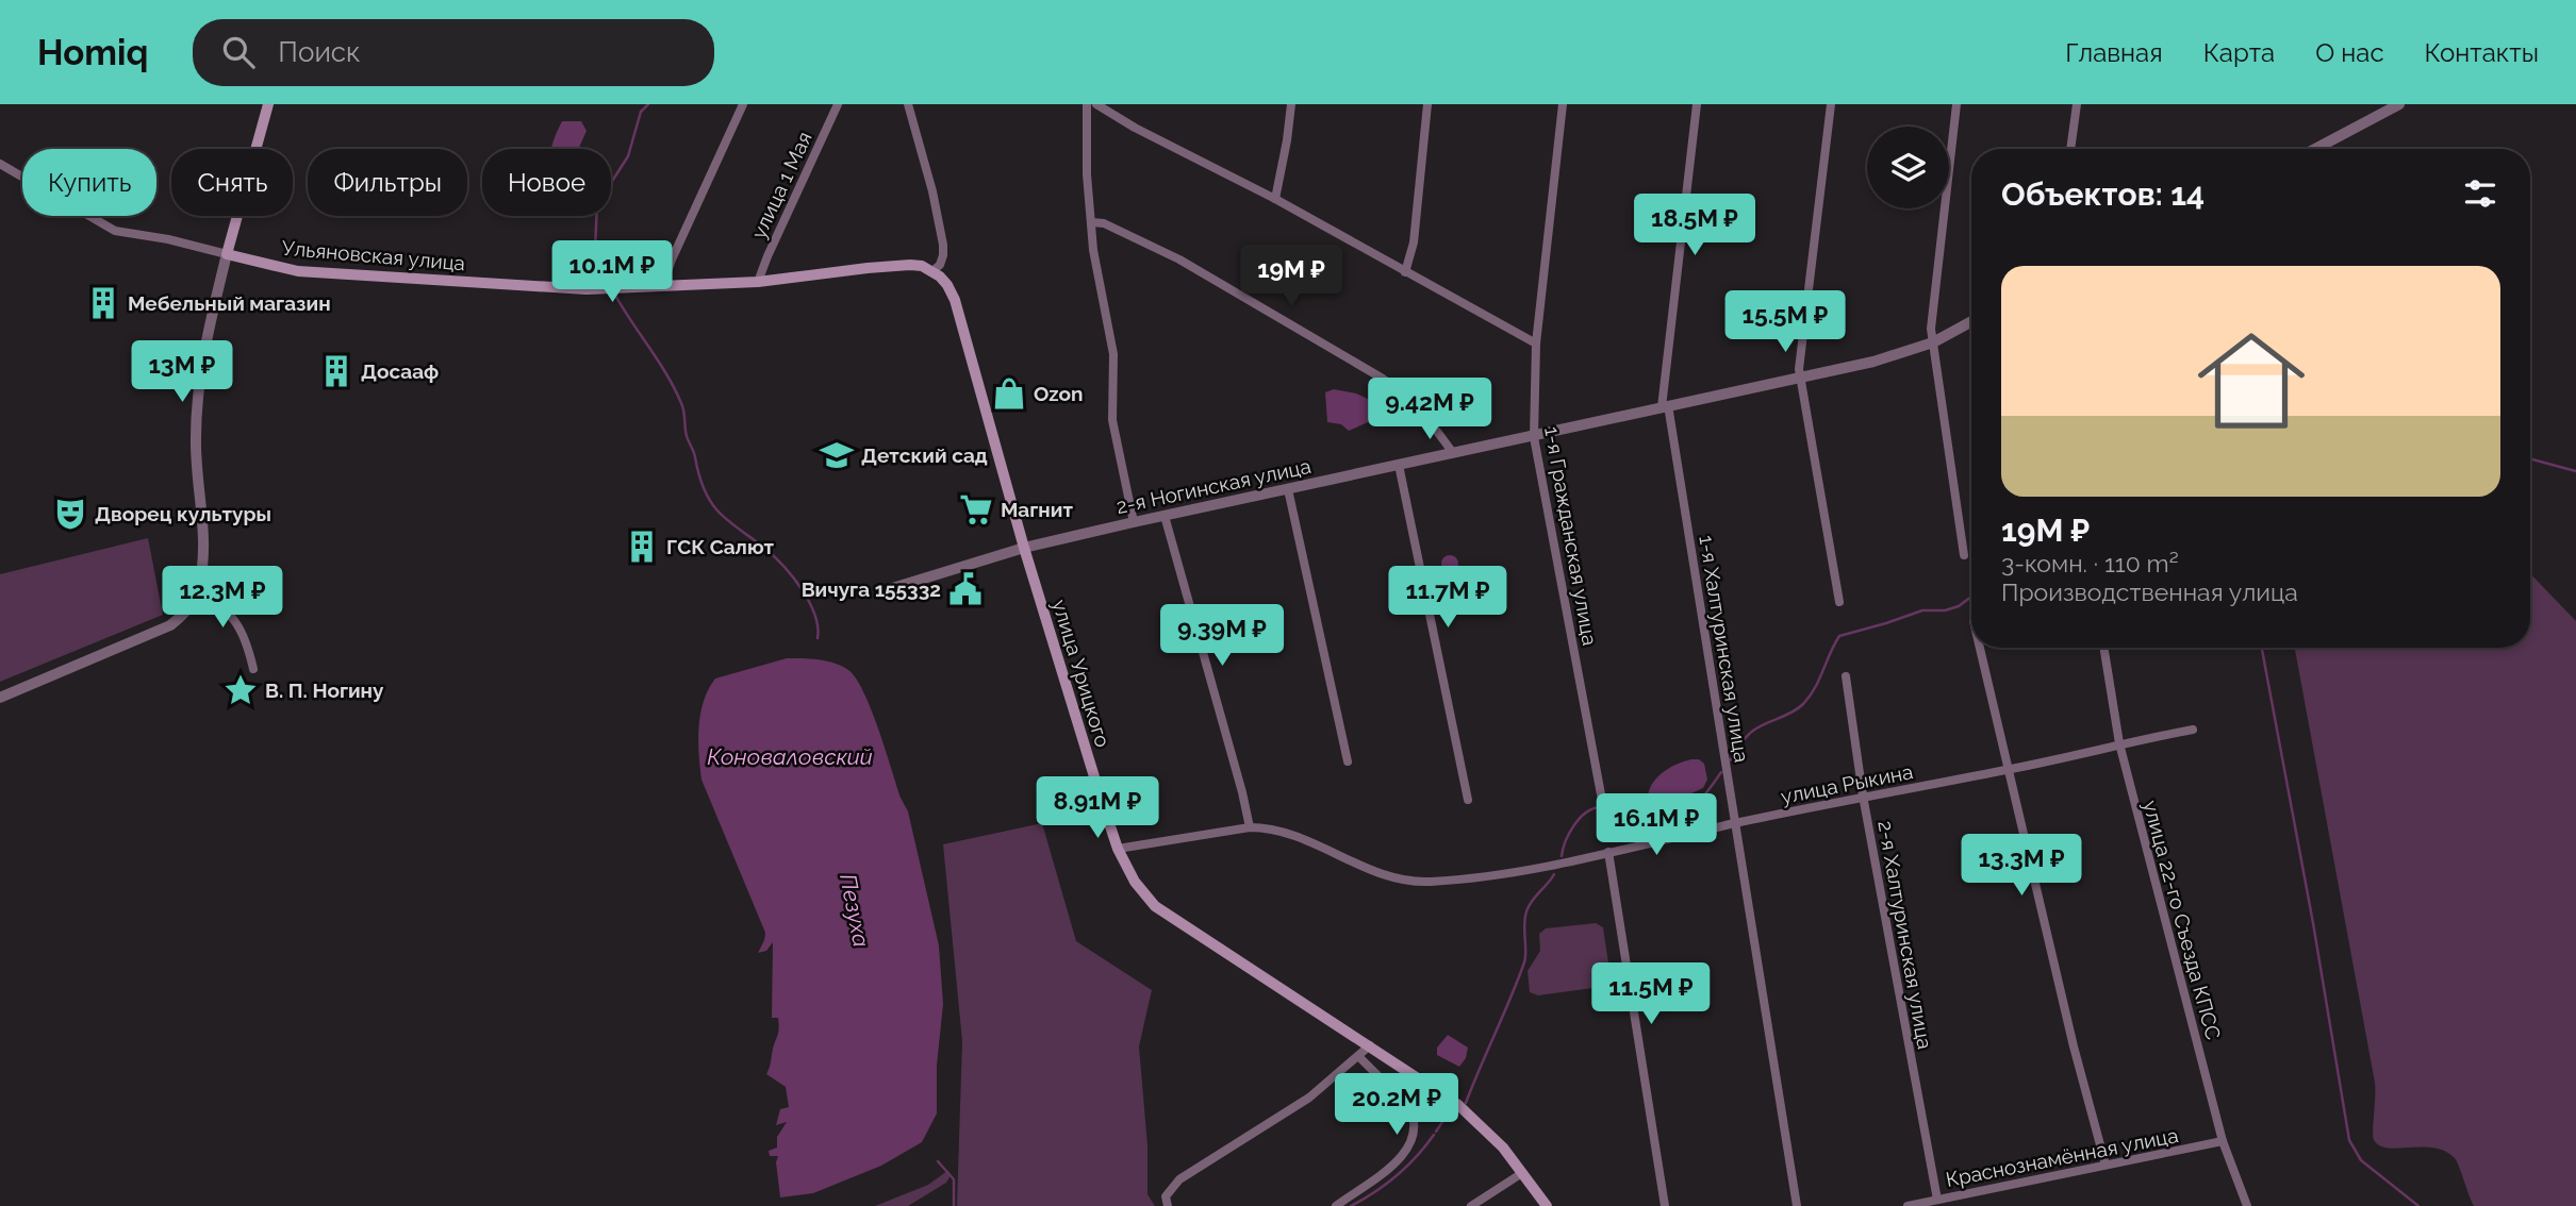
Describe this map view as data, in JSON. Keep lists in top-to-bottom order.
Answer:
{
  "streets": {
    "main road": ["Ульяновская улица", "улица Урицкого"],
    "street": [
      "улица 1 Мая",
      "2-я Ногинская улица",
      "1-я Гражданская улица",
      "1-я Халтуринская улица",
      "улица Рыкина",
      "улица 22-го Съезда КПСС",
      "2-я Халтуринская улица",
      "Краснознамённая улица"
    ]
  },
  "crossings": [
    ["улица 1 Мая", "Ульяновская улица"],
    ["Ульяновская улица", "улица Урицкого"],
    ["2-я Ногинская улица", "1-я Гражданская улица"],
    ["2-я Ногинская улица", "1-я Халтуринская улица"],
    ["2-я Ногинская улица", "улица Урицкого"],
    ["1-я Халтуринская улица", "улица Рыкина"],
    ["улица Урицкого", "улица Рыкина"],
    ["улица Рыкина", "улица 22-го Съезда КПСС"],
    ["улица Рыкина", "2-я Халтуринская улица"],
    ["улица 22-го Съезда КПСС", "Краснознамённая улица"],
    ["2-я Халтуринская улица", "Краснознамённая улица"]
  ],
  "water": ["Коноваловский", "Пезуха"],
  "places": {
    "building": ["Мебельный магазин", "Досааф", "ГСК Салют"],
    "shop": ["Ozon"],
    "school or university": ["Детский сад"],
    "supermarket": ["Магнит"],
    "theatre": ["Дворец культуры"],
    "public building": ["Вичуга 155332"],
    "place": ["В. П. Ногину"]
  },
  "page": {
    "header": "Homiq",
    "search": "Поиск",
    "nav": [
      "Главная",
      "Карта",
      "О нас",
      "Контакты"
    ],
    "chip": [
      "Купить",
      "Снять",
      "Фильтры",
      "Новое"
    ],
    "heading": "Объектов: 14",
    "price": [
      "18.5M ₽",
      "10.1M ₽",
      "19M ₽",
      "15.5M ₽",
      "13M ₽",
      "9.42M ₽",
      "12.3M ₽",
      "11.7M ₽",
      "9.39M ₽",
      "8.91M ₽",
      "16.1M ₽",
      "13.3M ₽",
      "11.5M ₽",
      "20.2M ₽"
    ],
    "list": [
      {
        "name": "19M ₽",
        "note": "3-комн. · 110 m² · Производственная улица"
      }
    ]
  }
}
